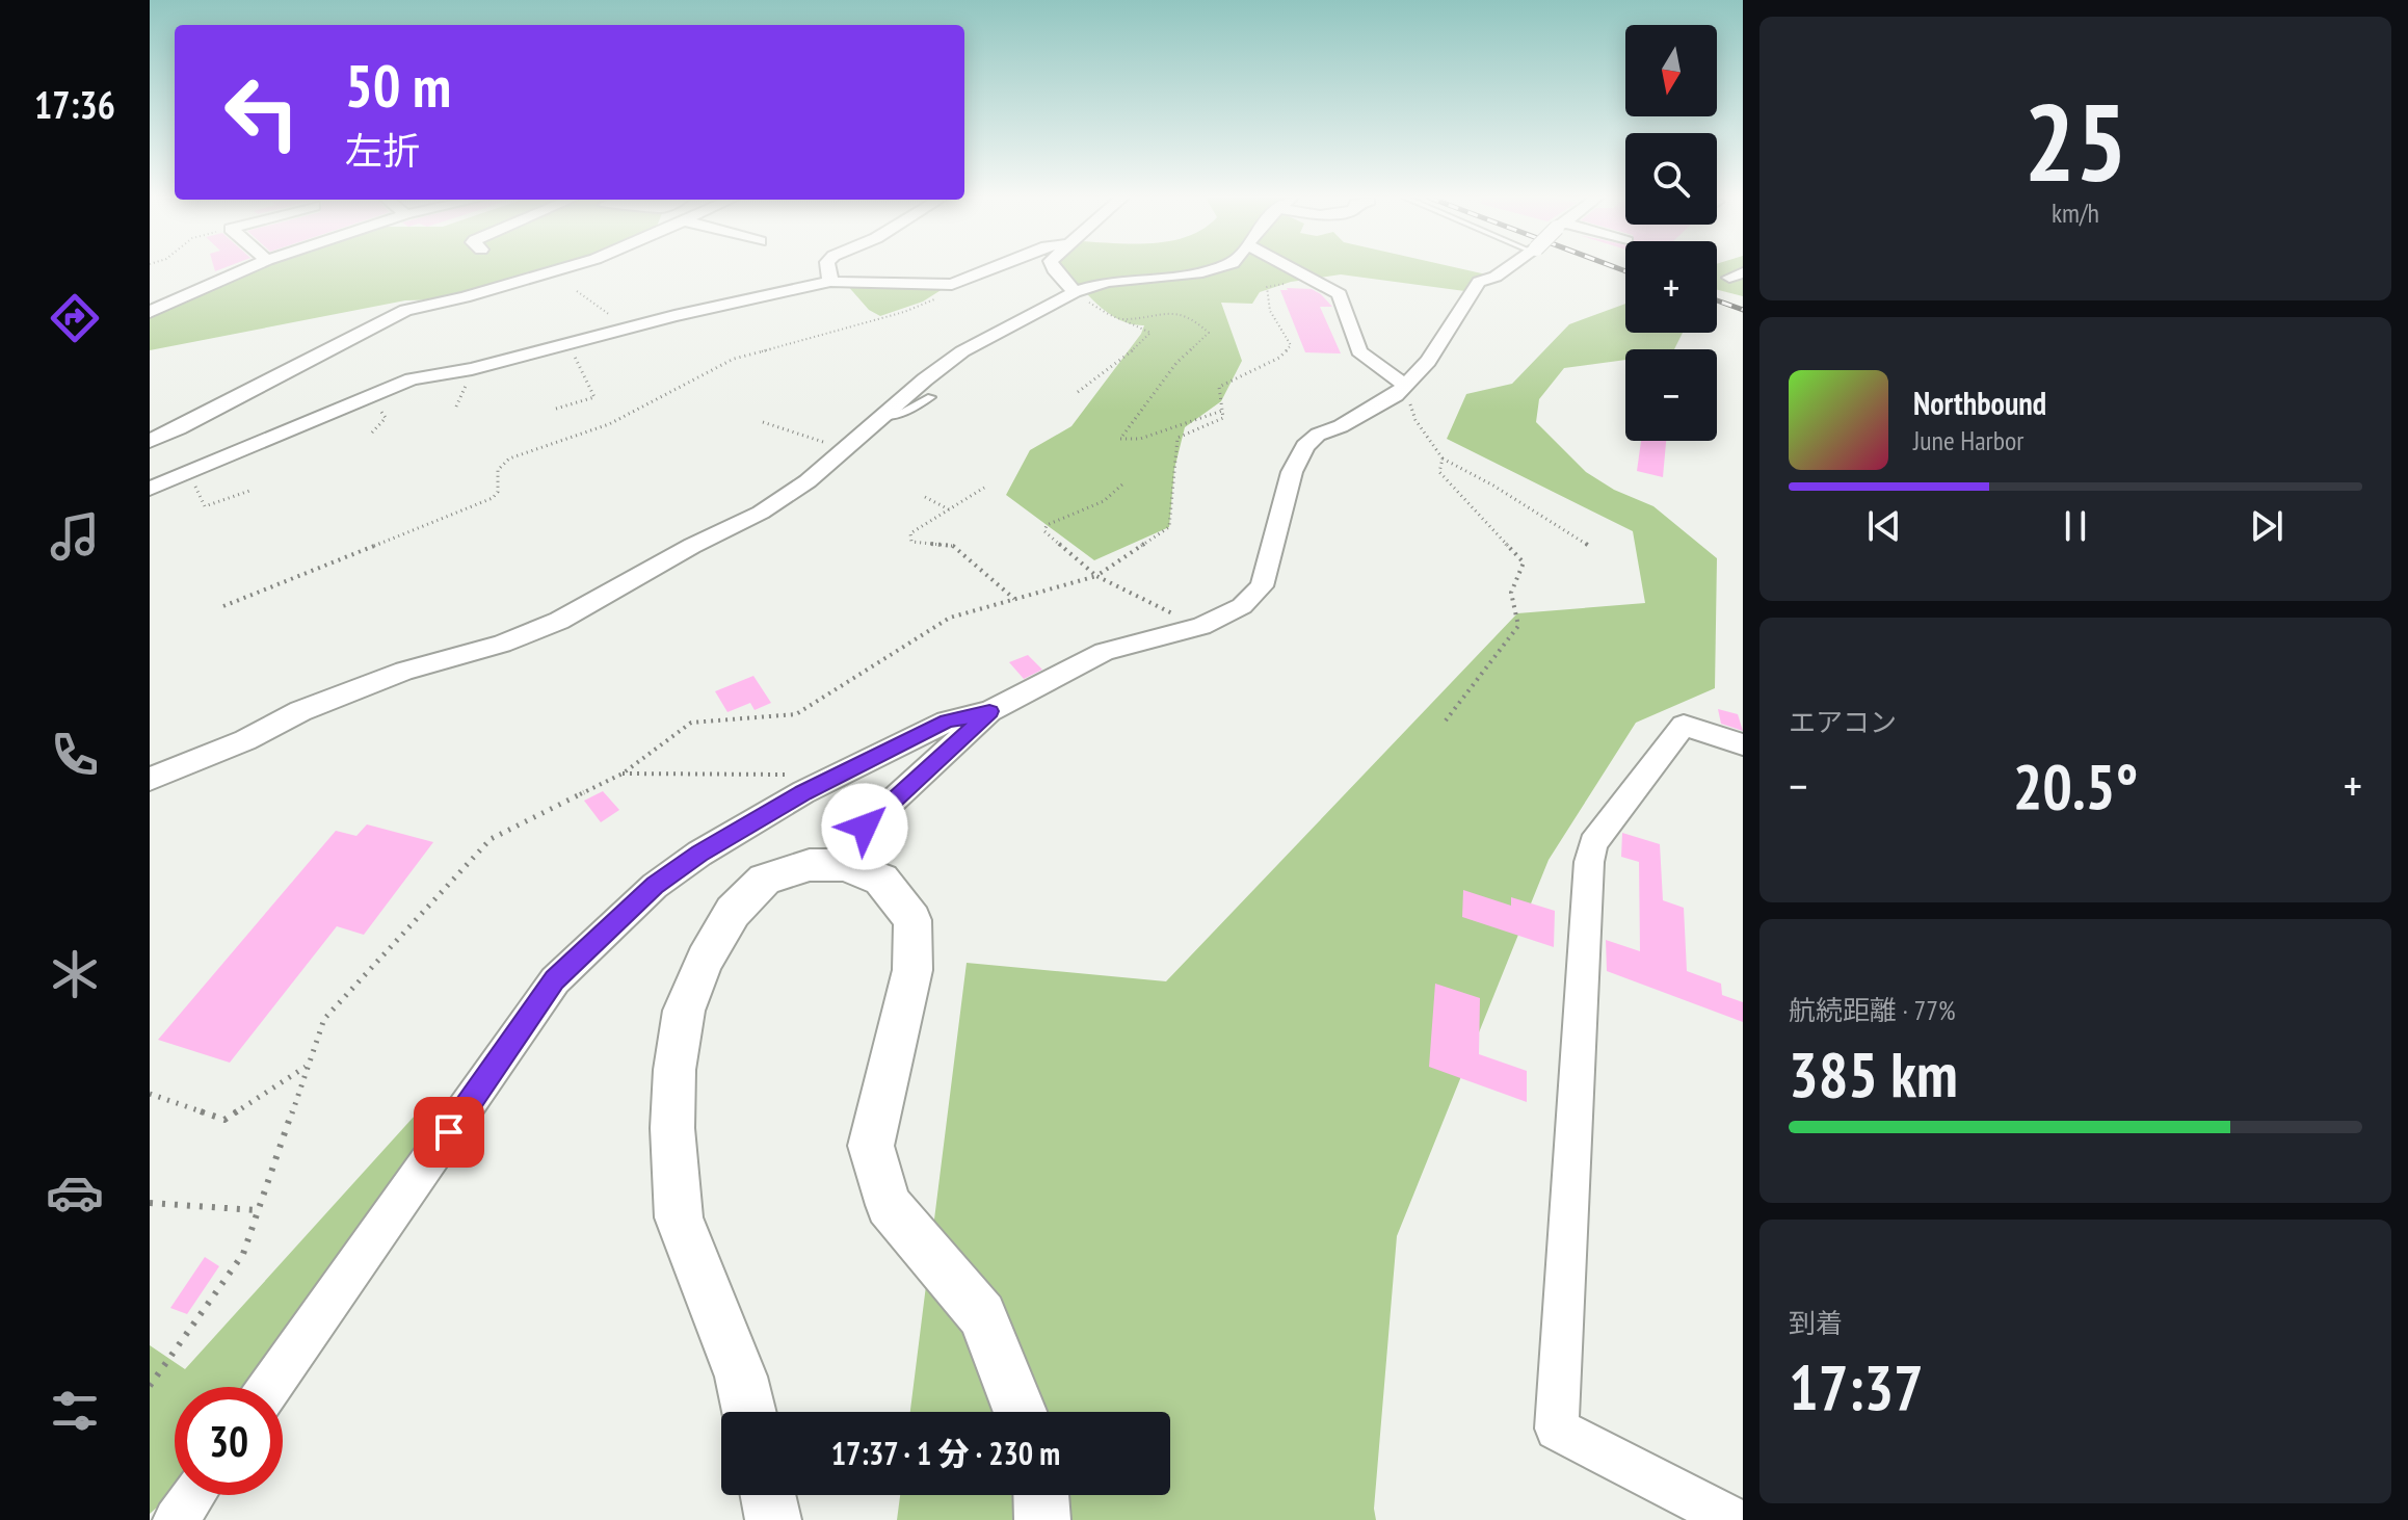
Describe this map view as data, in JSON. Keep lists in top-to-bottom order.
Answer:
{
  "north": "bottom",
  "page": {
    "tabs": "17:36",
    "tile": [
      ["25", "km/h"],
      "エアコン",
      ["航続距離 · 77%", "385 km"],
      ["到着", "17:37"]
    ],
    "map_buttons": ["+", "−"],
    "turn": ["50 m", "左折"],
    "song": ["Northbound", "June Harbor"],
    "heat": ["−", "20.5°", "+"],
    "limit": "30",
    "trip": "17:37 · 1 分 · 230 m"
  }
}
